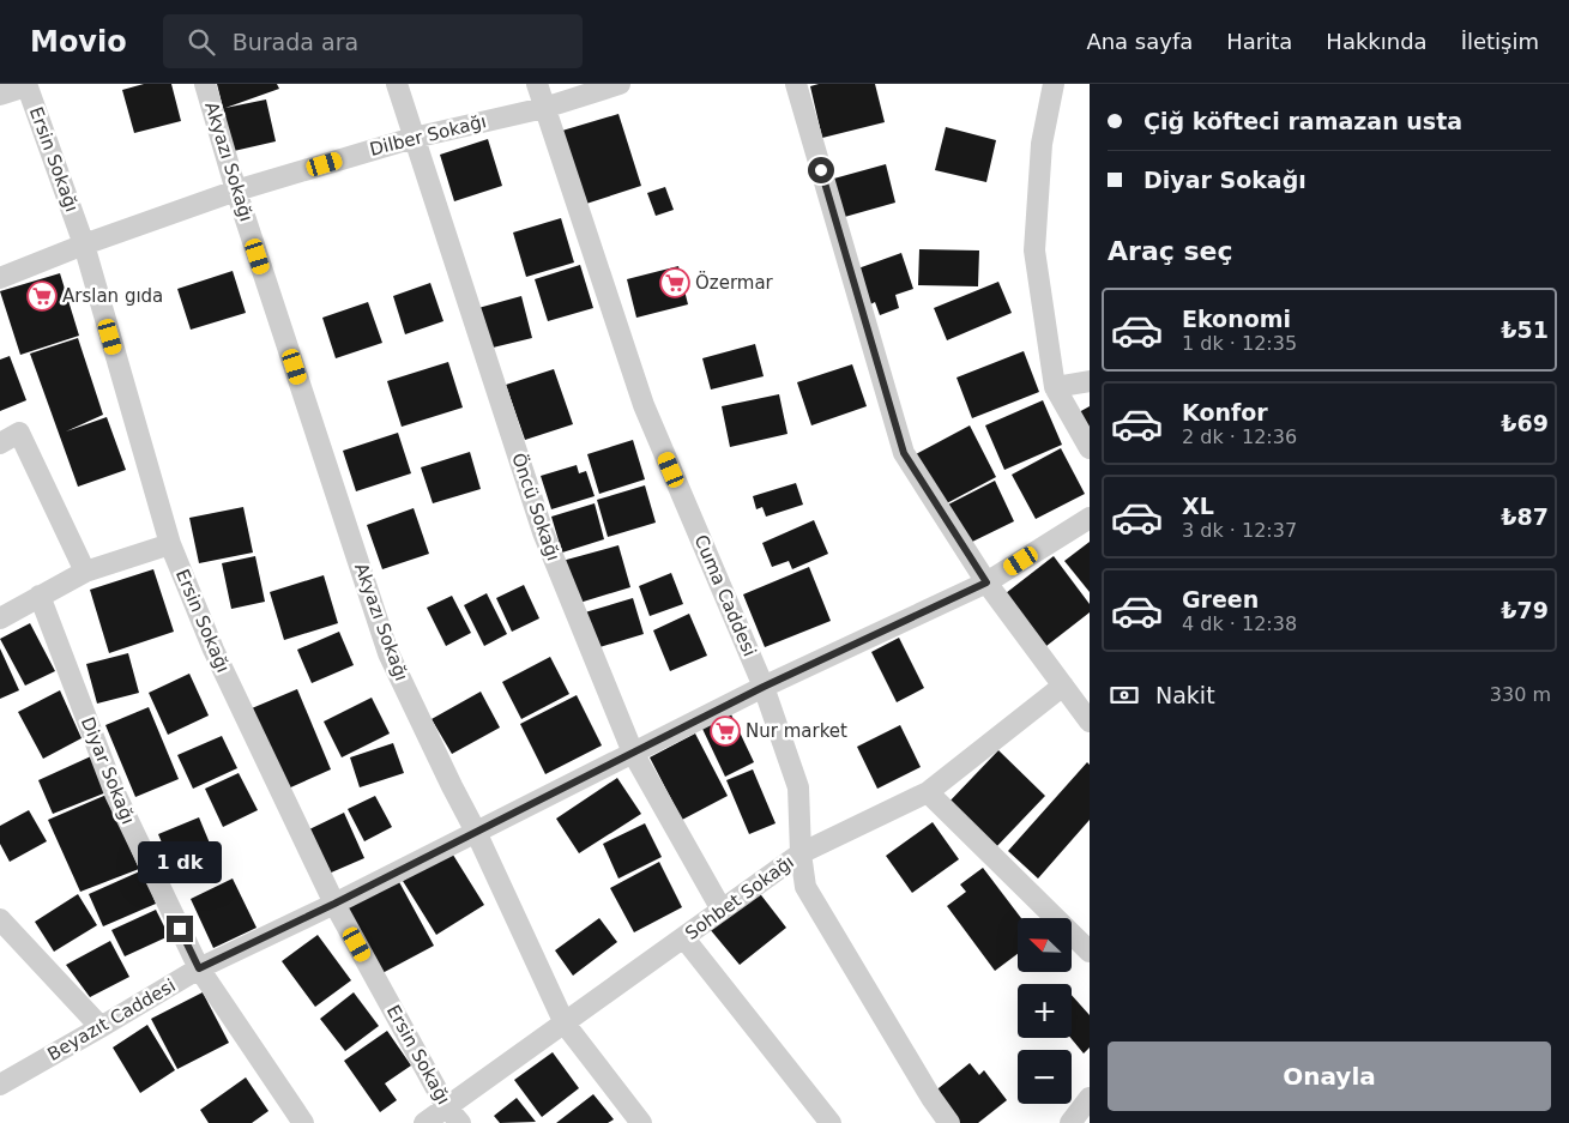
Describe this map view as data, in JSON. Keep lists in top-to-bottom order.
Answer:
{
  "streets": {
    "street": [
      "Dilber Sokağı",
      "Ersin Sokağı",
      "Akyazı Sokağı",
      "Öncü Sokağı",
      "Cuma Caddesi",
      "Diyar Sokağı",
      "Sohbet Sokağı",
      "Beyazıt Caddesi"
    ]
  },
  "crossings": [
    ["Dilber Sokağı", "Ersin Sokağı"],
    ["Dilber Sokağı", "Akyazı Sokağı"],
    ["Dilber Sokağı", "Öncü Sokağı"],
    ["Dilber Sokağı", "Cuma Caddesi"],
    ["Ersin Sokağı", "Sohbet Sokağı"],
    ["Ersin Sokağı", "Beyazıt Caddesi"],
    ["Akyazı Sokağı", "Sohbet Sokağı"],
    ["Akyazı Sokağı", "Beyazıt Caddesi"],
    ["Öncü Sokağı", "Sohbet Sokağı"],
    ["Öncü Sokağı", "Beyazıt Caddesi"],
    ["Cuma Caddesi", "Sohbet Sokağı"],
    ["Cuma Caddesi", "Beyazıt Caddesi"],
    ["Diyar Sokağı", "Beyazıt Caddesi"]
  ],
  "places": {
    "supermarket": ["Özermar", "Arslan gıda", "Nur market"]
  },
  "north": "top left",
  "page": {
    "header": "Movio",
    "search": "Burada ara",
    "nav": [
      "Ana sayfa",
      "Harita",
      "Hakkında",
      "İletişim"
    ],
    "banner": ["Çiğ köfteci ramazan usta", "Diyar Sokağı"],
    "heading": "Araç seç",
    "list": [
      {
        "name": "Ekonomi",
        "note": "1 dk · 12:35",
        "value": "₺51"
      },
      {
        "name": "Konfor",
        "note": "2 dk · 12:36",
        "value": "₺69"
      },
      {
        "name": "XL",
        "note": "3 dk · 12:37",
        "value": "₺87"
      },
      {
        "name": "Green",
        "note": "4 dk · 12:38",
        "value": "₺79"
      }
    ],
    "pay": ["Nakit", "330 m"],
    "bubble": "1 dk",
    "map_buttons": ["+", "−"],
    "buttons": "Onayla"
  }
}
